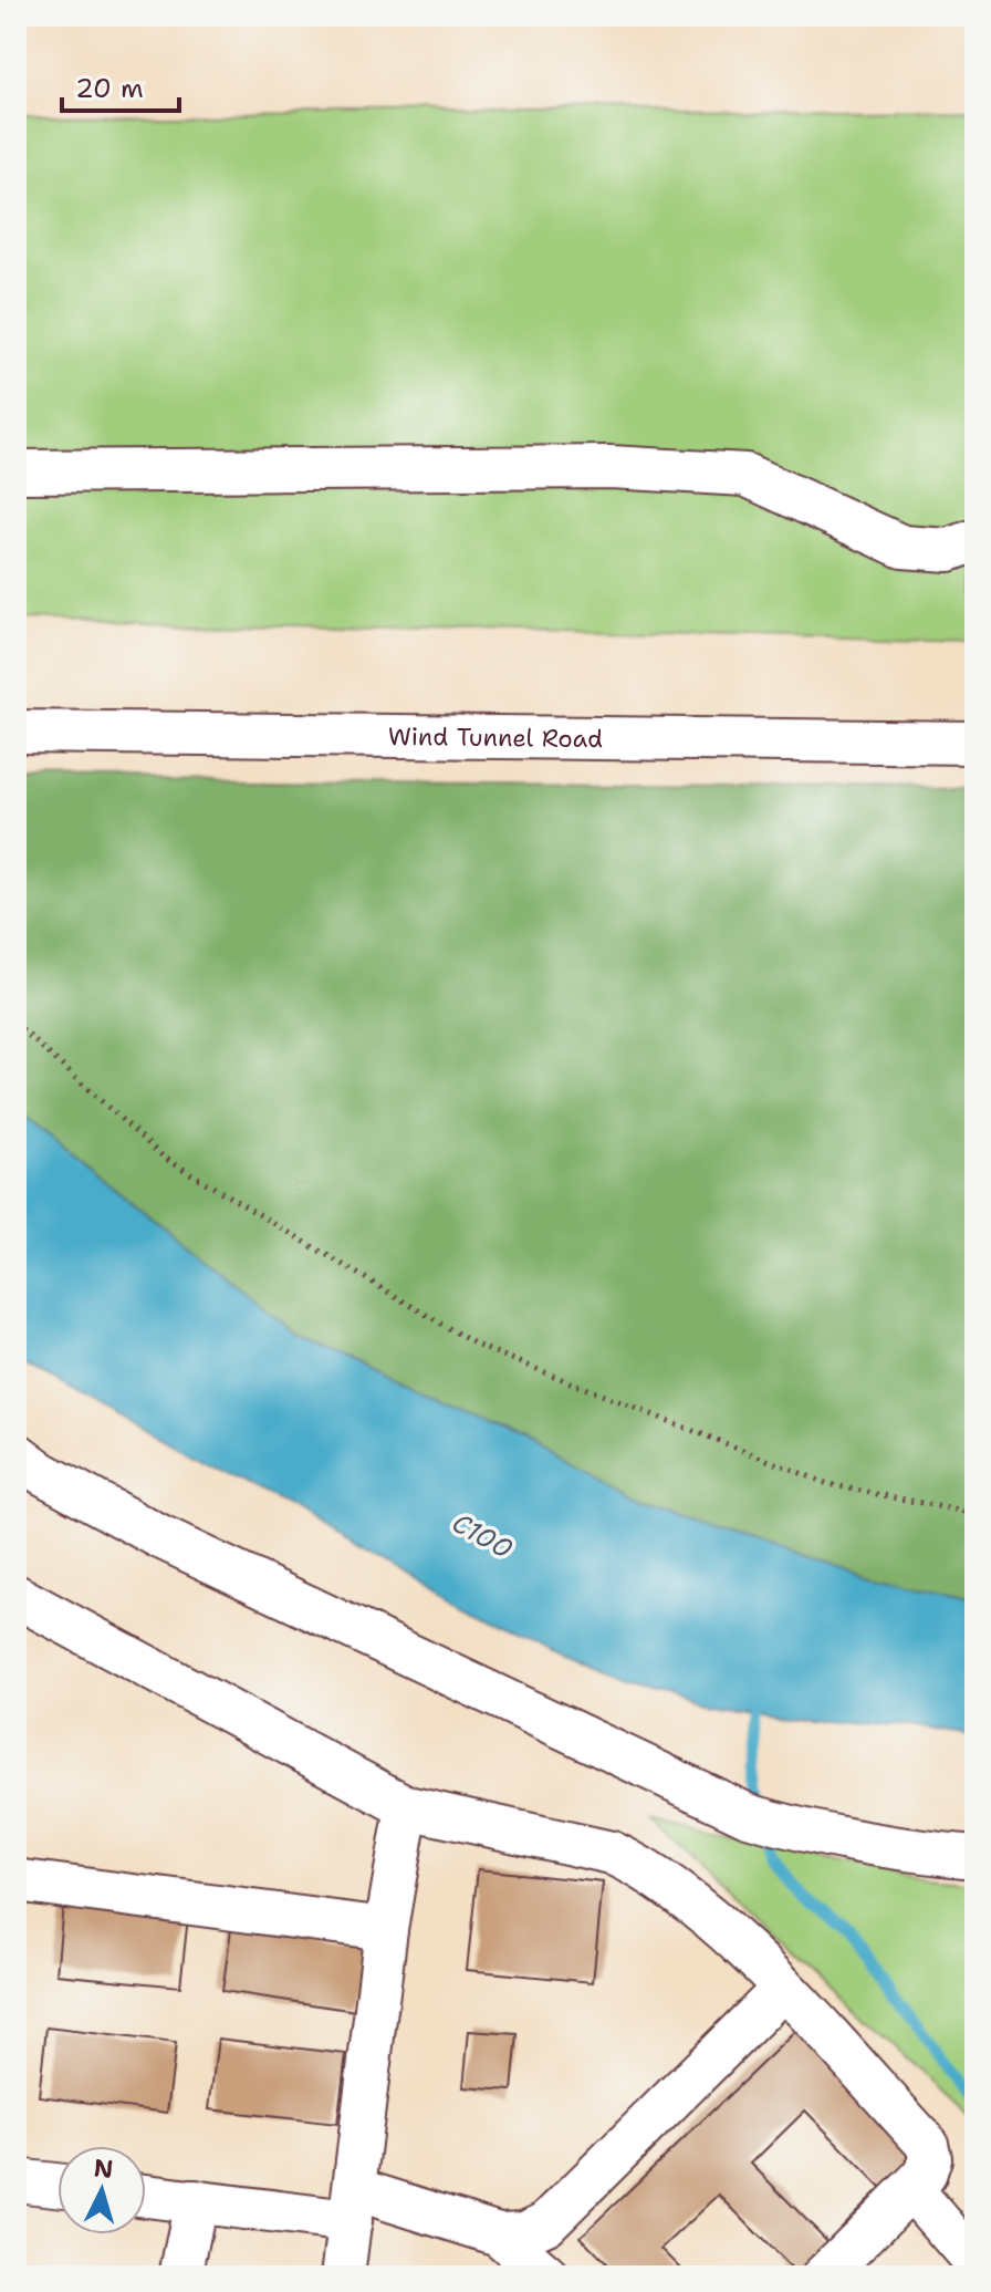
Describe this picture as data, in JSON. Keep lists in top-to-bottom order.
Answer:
{
  "streets": {
    "street": ["Wind Tunnel Road"]
  },
  "water": ["C100"],
  "scale_bar": "20 m",
  "north": "top"
}
